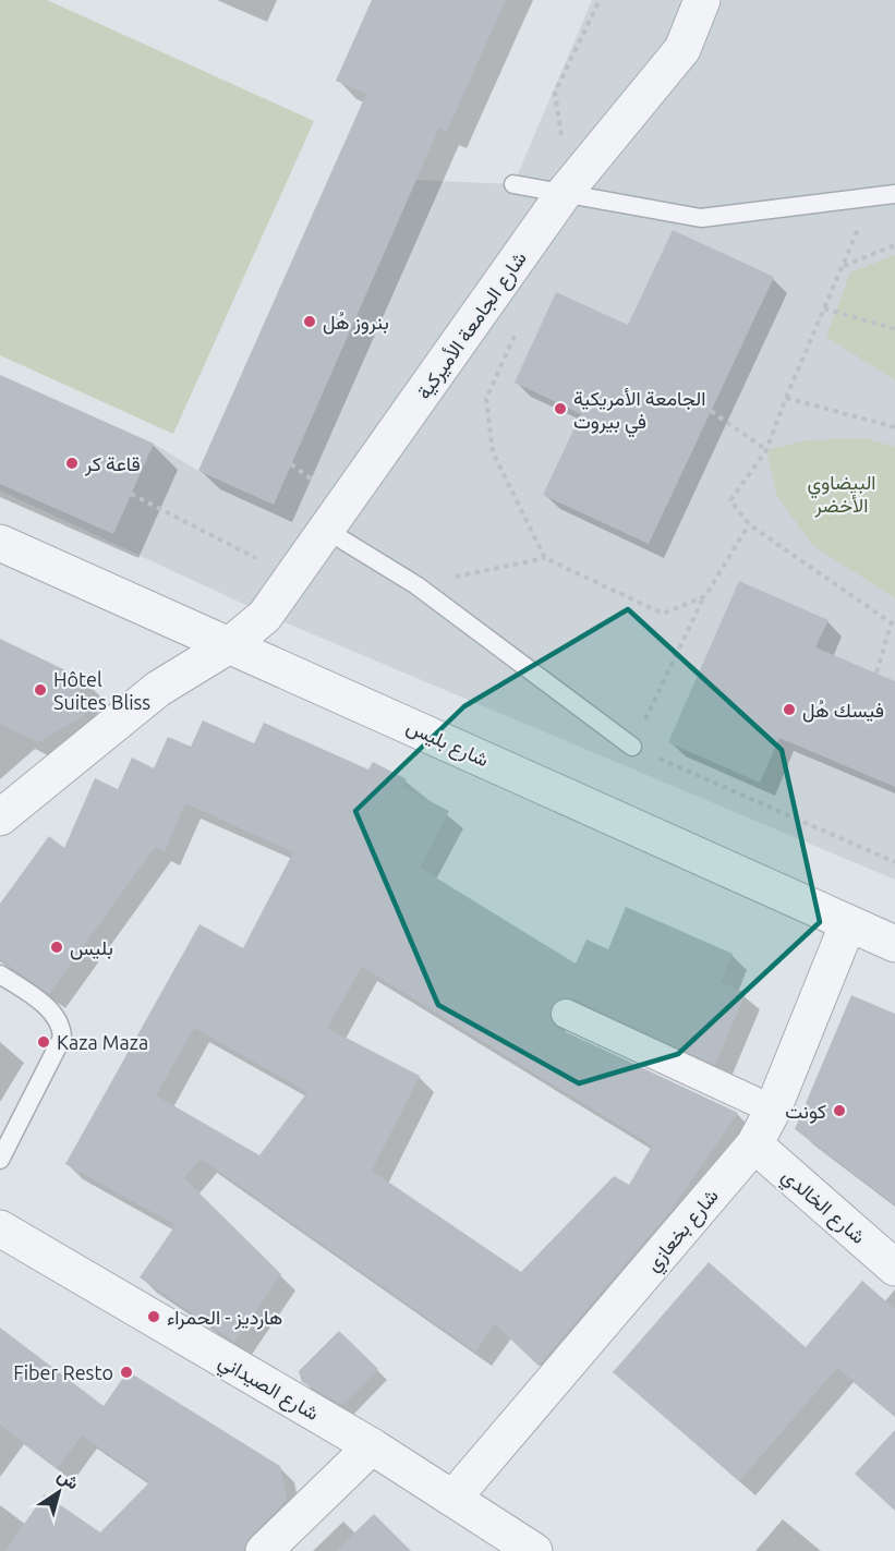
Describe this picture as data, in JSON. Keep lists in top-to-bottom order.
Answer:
{
  "streets": {
    "street": [
      "شارع الجامعة الأميركية",
      "شارع بليس",
      "شارع الخالدي",
      "شارع بخعازي",
      "شارع الصيداني"
    ]
  },
  "crossings": [
    ["شارع الجامعة الأميركية", "شارع بليس"],
    ["شارع بليس", "شارع بخعازي"],
    ["شارع الخالدي", "شارع بخعازي"],
    ["شارع بخعازي", "شارع الصيداني"]
  ],
  "parks": ["البيضاوي الأخضر"],
  "places": [
    "بنروز هُل",
    "الجامعة الأمريكية في بيروت",
    "قاعة كر",
    "Hôtel Suites Bliss",
    "فيسك هُل",
    "بليس",
    "Kaza Maza",
    "كونت",
    "هارديز - الحمراء",
    "Fiber Resto"
  ],
  "north": "top right"
}
